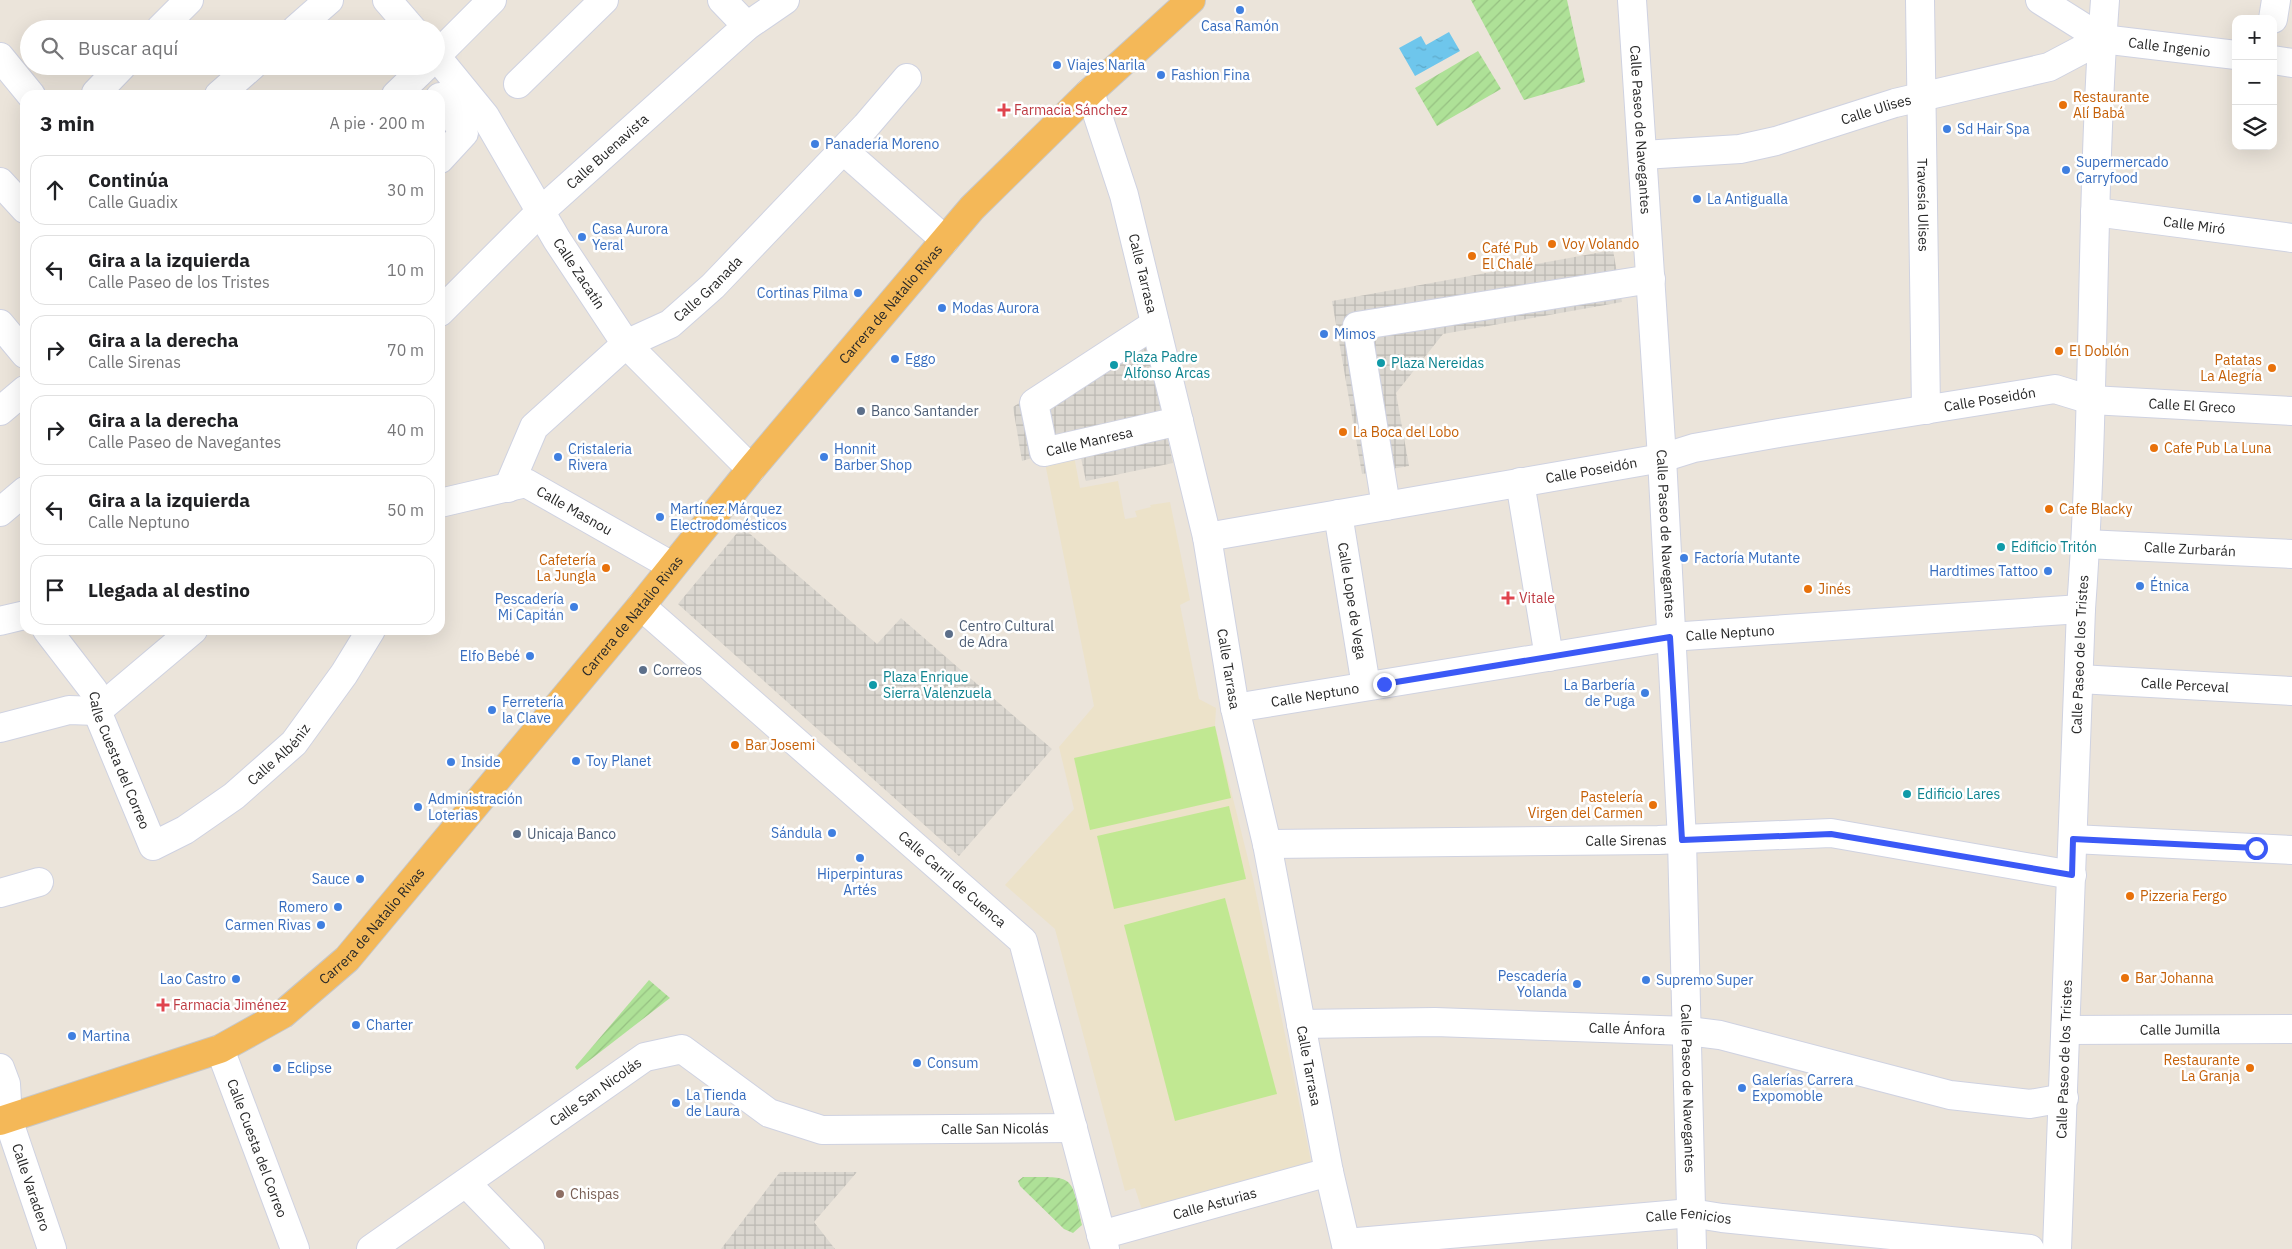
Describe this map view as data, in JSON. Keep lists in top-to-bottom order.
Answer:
{
  "streets": {
    "highway": ["Carrera de Natalio Rivas"],
    "street": [
      "Calle Ingenio",
      "Calle Ulises",
      "Calle Paseo de Navegantes",
      "Calle Buenavista",
      "Travesía Ulises",
      "Calle Miró",
      "Calle Tarrasa",
      "Calle Zacatín",
      "Calle Granada",
      "Calle Poseidón",
      "Calle El Greco",
      "Calle Manresa",
      "Calle Masnou",
      "Calle Zurbarán",
      "Calle Lope de Vega",
      "Calle Neptuno",
      "Calle Paseo de los Tristes",
      "Calle Perceval",
      "Calle Albéniz",
      "Calle Cuesta del Correo",
      "Calle Sirenas",
      "Calle Carril de Cuenca",
      "Calle Ánfora",
      "Calle Jumilla",
      "Calle San Nicolás",
      "Calle Varadero",
      "Calle Asturias",
      "Calle Fenicios"
    ]
  },
  "crossings": [
    ["Calle Ingenio", "Calle Ulises"],
    ["Calle Ingenio", "Calle Paseo de los Tristes"],
    ["Calle Ulises", "Calle Paseo de Navegantes"],
    ["Calle Ulises", "Travesía Ulises"],
    ["Calle Ulises", "Calle Paseo de los Tristes"],
    ["Calle Paseo de Navegantes", "Calle Poseidón"],
    ["Calle Paseo de Navegantes", "Calle Neptuno"],
    ["Calle Paseo de Navegantes", "Calle Sirenas"],
    ["Calle Paseo de Navegantes", "Calle Ánfora"],
    ["Calle Paseo de Navegantes", "Calle Fenicios"],
    ["Calle Buenavista", "Calle Zacatín"],
    ["Travesía Ulises", "Calle Poseidón"],
    ["Calle Miró", "Calle Paseo de los Tristes"],
    ["Calle Tarrasa", "Carrera de Natalio Rivas"],
    ["Calle Tarrasa", "Calle Poseidón"],
    ["Calle Tarrasa", "Calle Manresa"],
    ["Calle Tarrasa", "Calle Neptuno"],
    ["Calle Tarrasa", "Calle Sirenas"],
    ["Calle Tarrasa", "Calle Ánfora"],
    ["Calle Tarrasa", "Calle Asturias"],
    ["Calle Tarrasa", "Calle Fenicios"],
    ["Calle Zacatín", "Calle Granada"],
    ["Calle Zacatín", "Carrera de Natalio Rivas"],
    ["Calle Granada", "Calle Masnou"],
    ["Carrera de Natalio Rivas", "Calle Masnou"],
    ["Carrera de Natalio Rivas", "Calle Cuesta del Correo"],
    ["Carrera de Natalio Rivas", "Calle Carril de Cuenca"],
    ["Carrera de Natalio Rivas", "Calle Varadero"],
    ["Calle Poseidón", "Calle El Greco"],
    ["Calle Poseidón", "Calle Lope de Vega"],
    ["Calle Poseidón", "Calle Paseo de los Tristes"],
    ["Calle El Greco", "Calle Paseo de los Tristes"],
    ["Calle Zurbarán", "Calle Paseo de los Tristes"],
    ["Calle Lope de Vega", "Calle Neptuno"],
    ["Calle Neptuno", "Calle Paseo de los Tristes"],
    ["Calle Paseo de los Tristes", "Calle Perceval"],
    ["Calle Paseo de los Tristes", "Calle Sirenas"],
    ["Calle Paseo de los Tristes", "Calle Ánfora"],
    ["Calle Paseo de los Tristes", "Calle Jumilla"],
    ["Calle Albéniz", "Calle Cuesta del Correo"],
    ["Calle Carril de Cuenca", "Calle San Nicolás"],
    ["Calle Carril de Cuenca", "Calle Asturias"]
  ],
  "places": {
    "other": [
      "Casa Ramón",
      "Viajes Narila",
      "Fashion Fina",
      "Restaurante Alí Babá",
      "Sd Hair Spa",
      "Panadería Moreno",
      "Supermercado Carryfood",
      "La Antigualla",
      "Casa Aurora Yeral",
      "Voy Volando",
      "Café Pub El Chalé",
      "Cortinas Pilma",
      "Modas Aurora",
      "Mimos",
      "El Doblón",
      "Eggo",
      "Plaza Nereidas",
      "Plaza Padre Alfonso Arcas",
      "Patatas La Alegría",
      "Banco Santander",
      "La Boca del Lobo",
      "Cafe Pub La Luna",
      "Cristaleria Rivera",
      "Honnit Barber Shop",
      "Cafe Blacky",
      "Martínez Márquez Electrodomésticos",
      "Edificio Tritón",
      "Factoría Mutante",
      "Cafetería La Jungla",
      "Hardtimes Tattoo",
      "Étnica",
      "Jinés",
      "Pescadería Mi Capitán",
      "Centro Cultural de Adra",
      "Elfo Bebé",
      "Correos",
      "Plaza Enrique Sierra Valenzuela",
      "La Barbería de Puga",
      "Ferretería la Clave",
      "Bar Josemi",
      "Toy Planet",
      "Inside",
      "Edificio Lares",
      "Pastelería Virgen del Carmen",
      "Administración Loterias",
      "Sándula",
      "Unicaja Banco",
      "Hiperpinturas Artés",
      "Sauce",
      "Pizzeria Fergo",
      "Romero",
      "Carmen Rivas",
      "Bar Johanna",
      "Lao Castro",
      "Supremo Super",
      "Pescadería Yolanda",
      "Charter",
      "Martina",
      "Consum",
      "Eclipse",
      "Restaurante La Granja",
      "Galerías Carrera Expomoble",
      "La Tienda de Laura",
      "Chispas"
    ],
    "health": ["Farmacia Sánchez", "Vitale", "Farmacia Jiménez"]
  },
  "page": {
    "map_buttons": ["+", "−"],
    "search": "Buscar aquí",
    "heading": ["3 min", "A pie · 200 m"],
    "list": [
      ["Continúa", "Calle Guadix", "30 m"],
      ["Gira a la izquierda", "Calle Paseo de los Tristes", "10 m"],
      ["Gira a la derecha", "Calle Sirenas", "70 m"],
      ["Gira a la derecha", "Calle Paseo de Navegantes", "40 m"],
      ["Gira a la izquierda", "Calle Neptuno", "50 m"],
      "Llegada al destino"
    ]
  }
}
